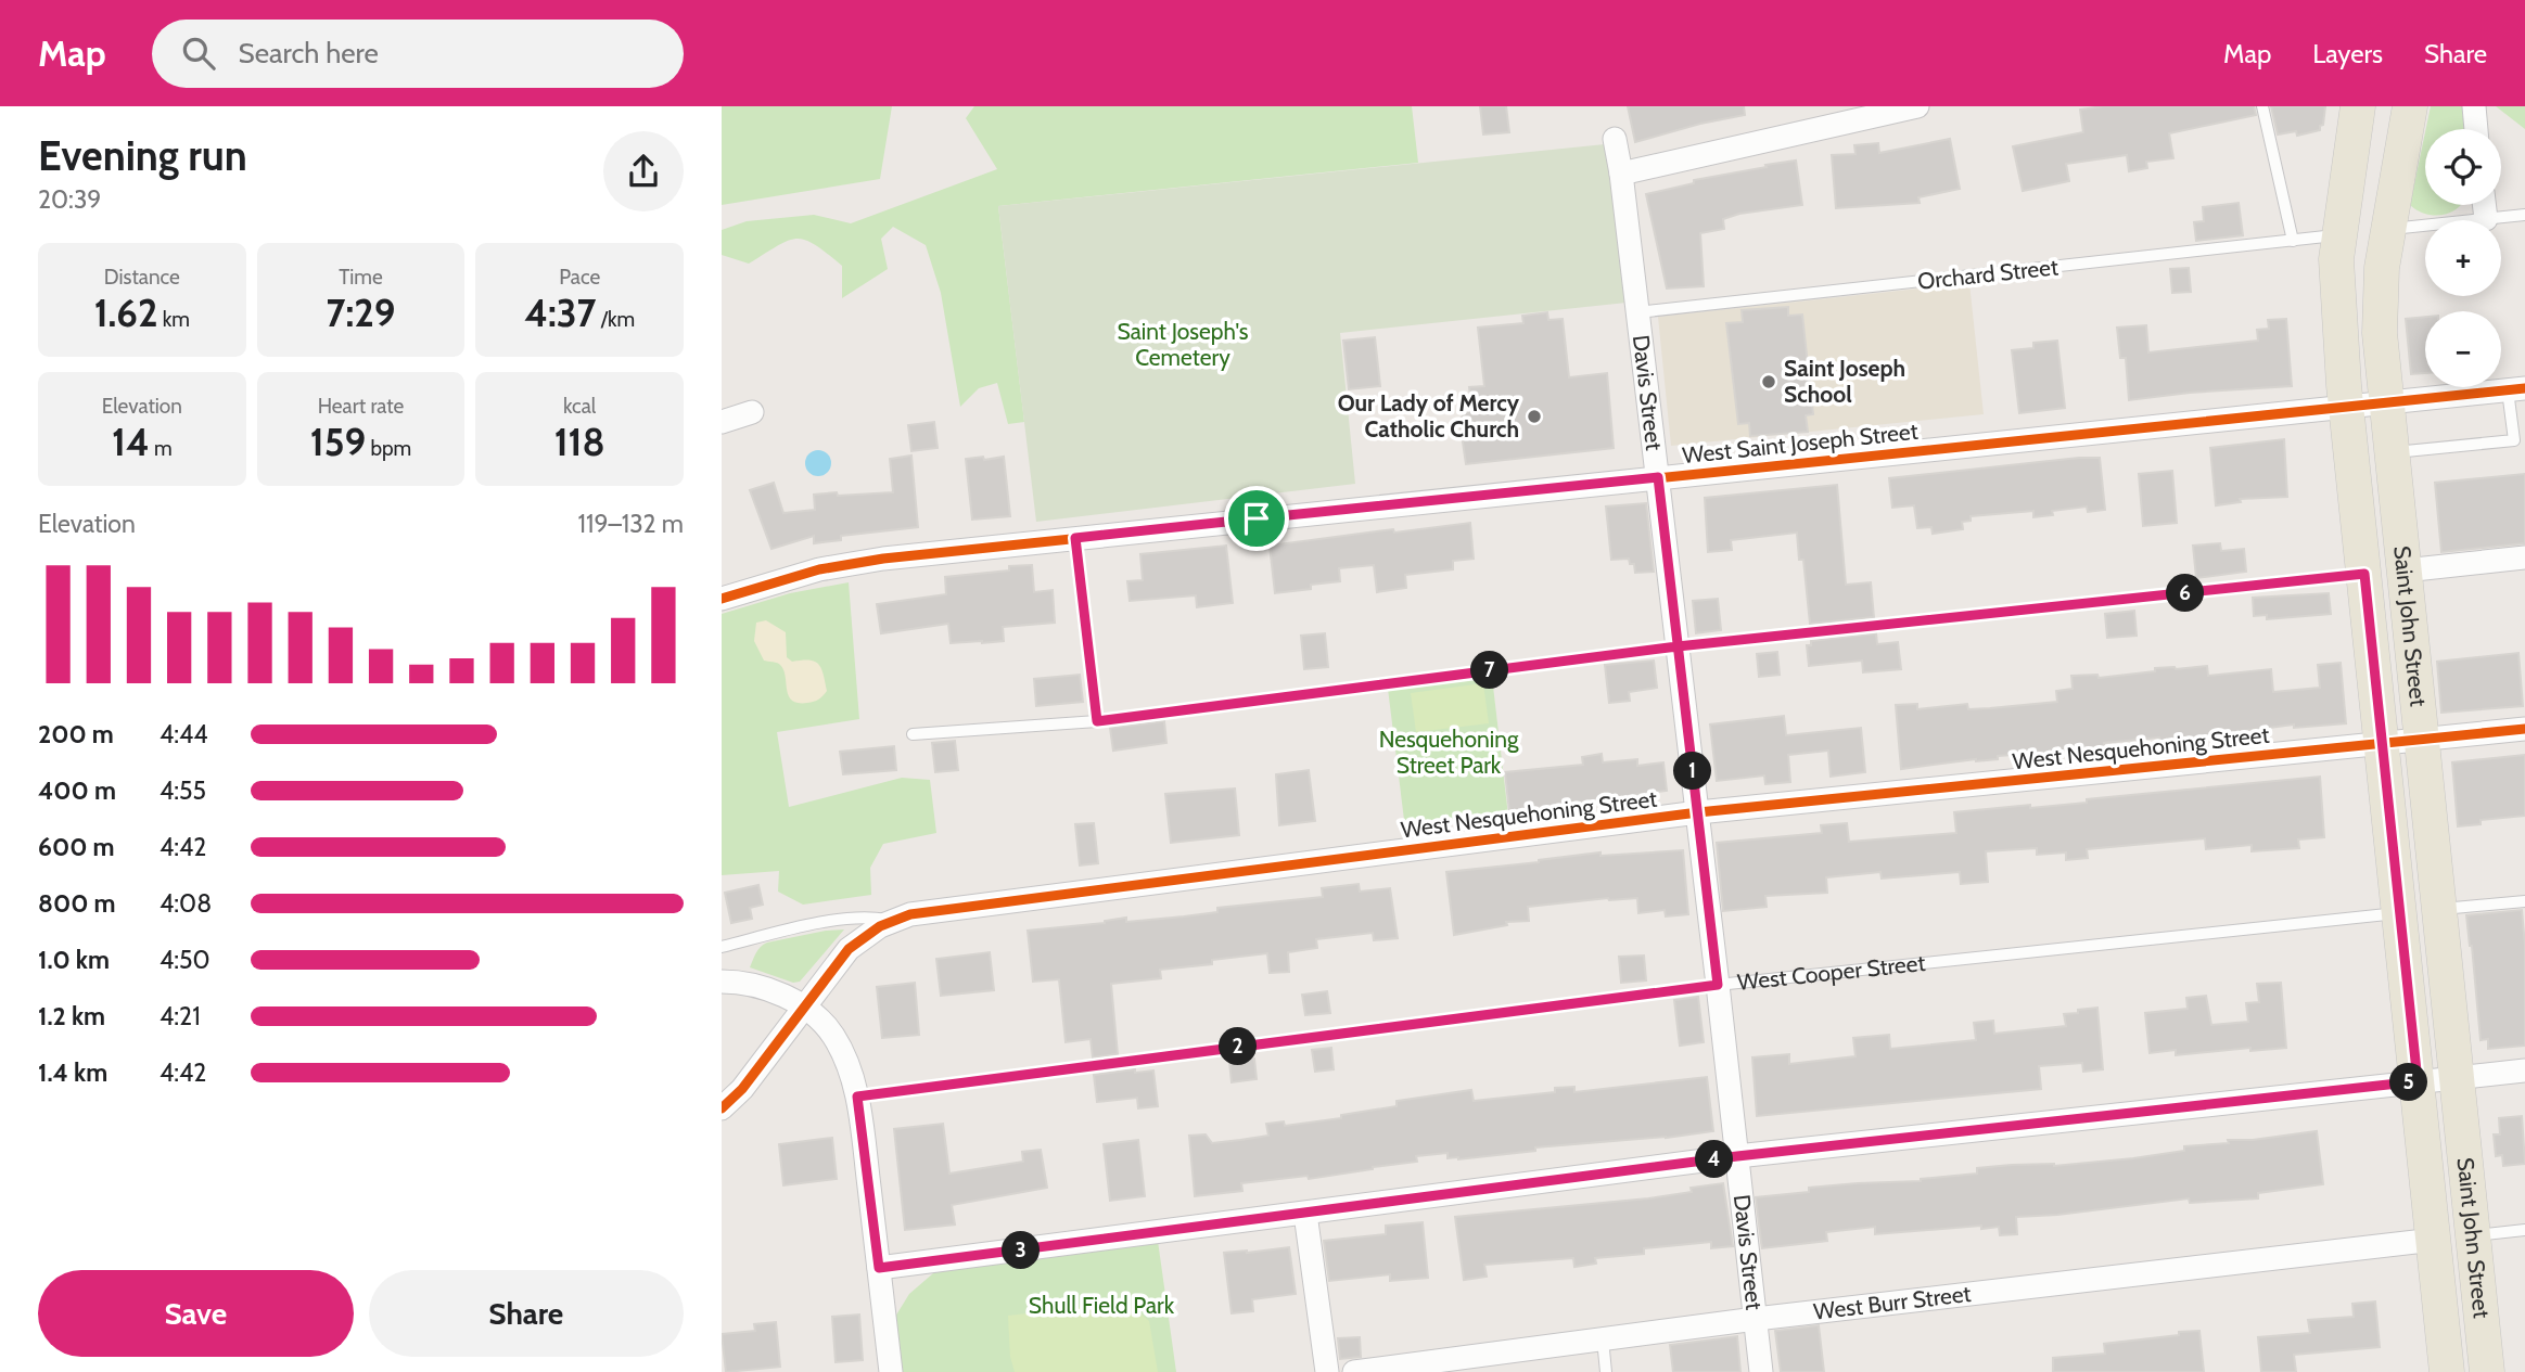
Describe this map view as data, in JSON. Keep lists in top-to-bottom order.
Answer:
{
  "streets": {
    "main road": ["Saint John Street"],
    "street": [
      "Davis Street",
      "West Saint Joseph Street",
      "West Nesquehoning Street",
      "West Burr Street"
    ],
    "lane": ["Orchard Street", "West Cooper Street"]
  },
  "crossings": [
    ["Orchard Street", "Davis Street"],
    ["Orchard Street", "Saint John Street"],
    ["Davis Street", "West Saint Joseph Street"],
    ["Davis Street", "West Nesquehoning Street"],
    ["Davis Street", "West Cooper Street"],
    ["Davis Street", "West Burr Street"],
    ["West Saint Joseph Street", "Saint John Street"],
    ["Saint John Street", "West Nesquehoning Street"],
    ["Saint John Street", "West Cooper Street"],
    ["Saint John Street", "West Burr Street"]
  ],
  "parks": ["Saint Joseph's Cemetery", "Nesquehoning Street Park", "Shull Field Park"],
  "places": ["Saint Joseph School", "Our Lady of Mercy Catholic Church"],
  "page": {
    "header": "Map",
    "search": "Search here",
    "nav": ["Map", "Layers", "Share"],
    "heading": ["Evening run", "20:39"],
    "map_buttons": ["+", "−"],
    "stats": [
      ["Distance", "1.62 km"],
      ["Time", "7:29"],
      ["Pace", "4:37 /km"],
      ["Elevation", "14 m"],
      ["Heart rate", "159 bpm"],
      ["kcal", "118"]
    ],
    "chart": ["Elevation", "119–132 m"],
    "pins": [
      "6",
      "7",
      "1",
      "2",
      "5",
      "4",
      "3"
    ],
    "list": [
      {
        "name": "200 m",
        "note": "4:44"
      },
      {
        "name": "400 m",
        "note": "4:55"
      },
      {
        "name": "600 m",
        "note": "4:42"
      },
      {
        "name": "800 m",
        "note": "4:08"
      },
      {
        "name": "1.0 km",
        "note": "4:50"
      },
      {
        "name": "1.2 km",
        "note": "4:21"
      },
      {
        "name": "1.4 km",
        "note": "4:42"
      }
    ],
    "buttons": ["Save", "Share"]
  }
}
